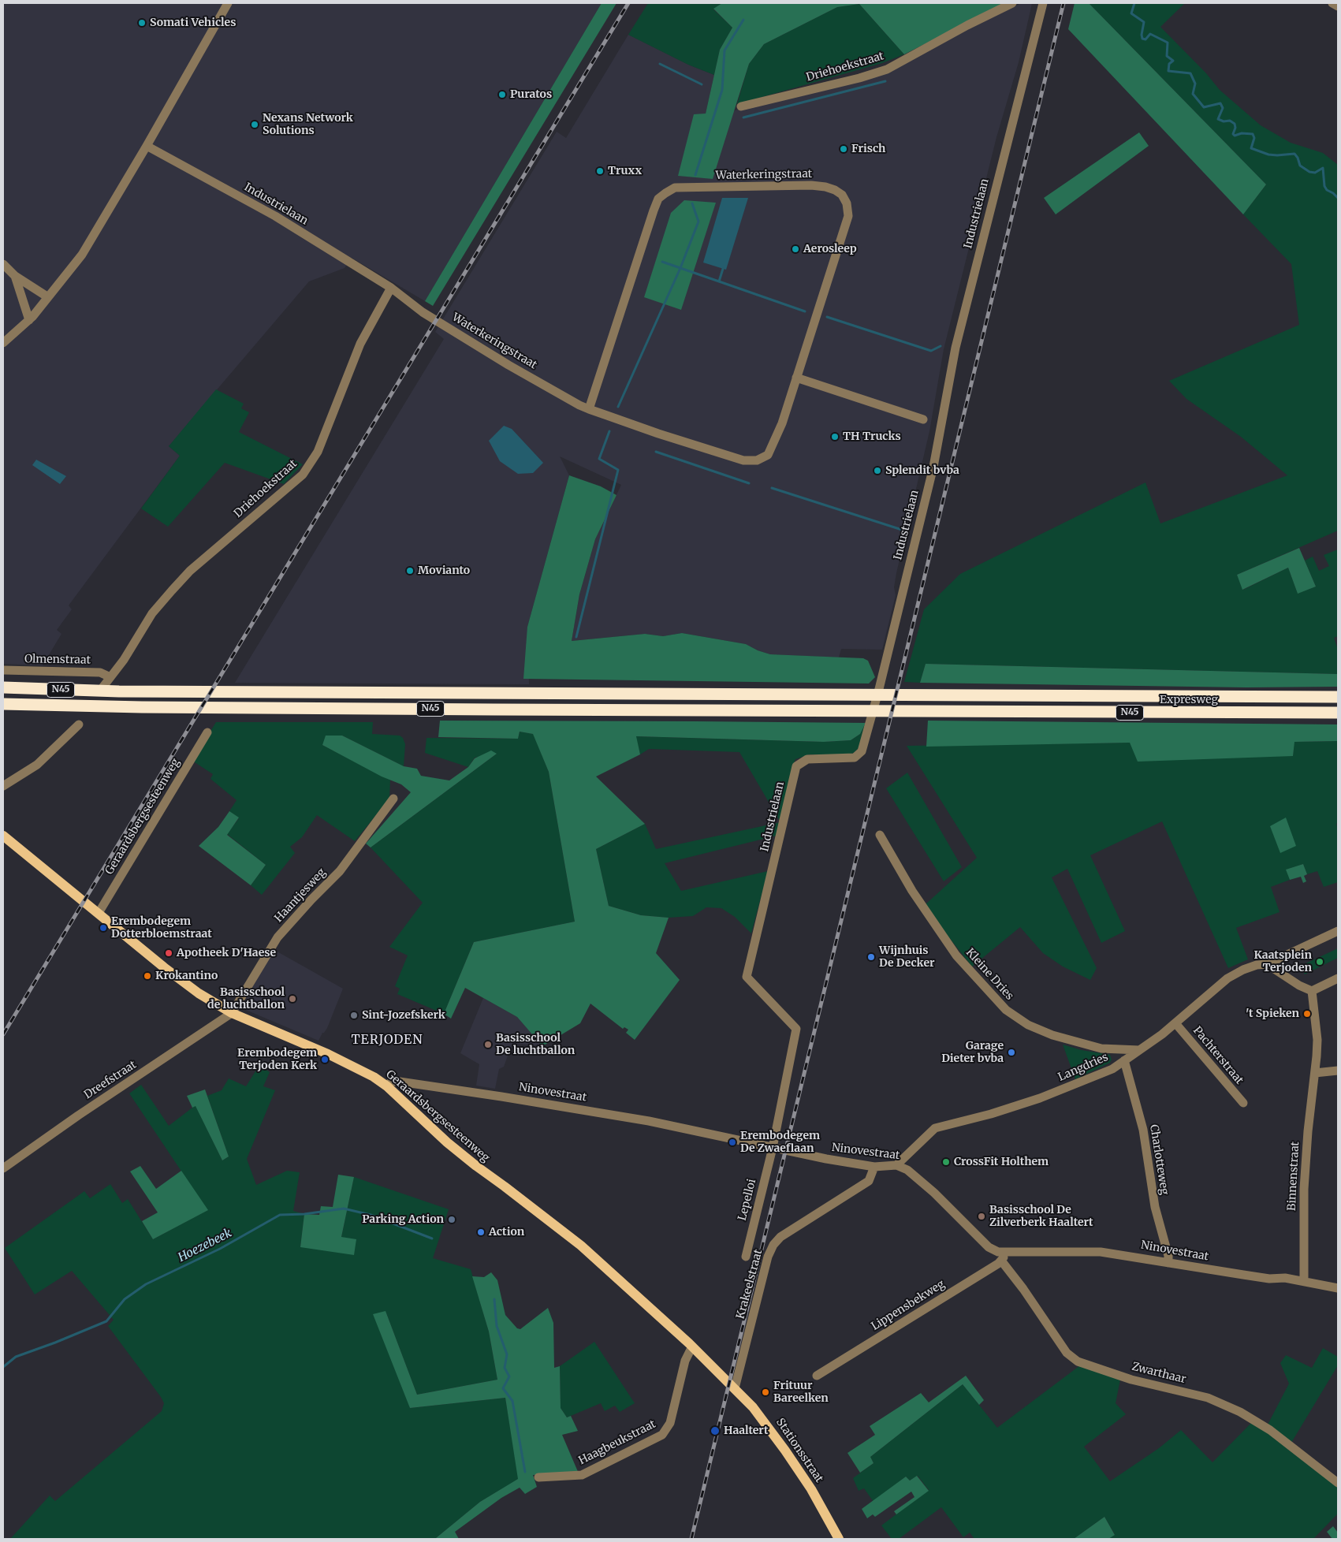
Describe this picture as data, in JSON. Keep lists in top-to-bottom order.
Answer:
{
  "streets": {
    "highway": ["N45", "Expresweg"],
    "main road": ["Geraardsbergsesteenweg", "Stationsstraat"],
    "street": [
      "Driehoekstraat",
      "Waterkeringstraat",
      "Industrielaan",
      "Olmenstraat",
      "Haantjesweg",
      "Kleine Dries",
      "Pachterstraat",
      "Langdries",
      "Dreefstraat",
      "Ninovestraat",
      "Charlotteweg",
      "Binnenstraat",
      "Lepelloi",
      "Krakeelstraat",
      "Lippensbekweg",
      "Zwarthaar",
      "Haagbeukstraat"
    ]
  },
  "crossings": [
    ["Driehoekstraat", "Waterkeringstraat"],
    ["Driehoekstraat", "Industrielaan"],
    ["Driehoekstraat", "Olmenstraat"],
    ["Driehoekstraat", "N45"],
    ["Waterkeringstraat", "Industrielaan"],
    ["Industrielaan", "Lepelloi"],
    ["N45", "Expresweg"],
    ["Geraardsbergsesteenweg", "Haantjesweg"],
    ["Geraardsbergsesteenweg", "Dreefstraat"],
    ["Geraardsbergsesteenweg", "Ninovestraat"],
    ["Geraardsbergsesteenweg", "Haagbeukstraat"],
    ["Geraardsbergsesteenweg", "Stationsstraat"],
    ["Haantjesweg", "Dreefstraat"],
    ["Kleine Dries", "Langdries"],
    ["Pachterstraat", "Langdries"],
    ["Langdries", "Ninovestraat"],
    ["Langdries", "Charlotteweg"],
    ["Ninovestraat", "Charlotteweg"],
    ["Ninovestraat", "Binnenstraat"],
    ["Ninovestraat", "Lepelloi"],
    ["Ninovestraat", "Krakeelstraat"],
    ["Ninovestraat", "Lippensbekweg"],
    ["Krakeelstraat", "Stationsstraat"],
    ["Lippensbekweg", "Zwarthaar"]
  ],
  "districts": ["TERJODEN"],
  "water": ["Hoezebeek"],
  "places": [
    "Somati Vehicles",
    "Puratos",
    "Nexans Network Solutions",
    "Frisch",
    "Truxx",
    "Aerosleep",
    "TH Trucks",
    "Splendit bvba",
    "Movianto",
    "Erembodegem Dotterbloemstraat",
    "Apotheek D'Haese",
    "Wijnhuis De Decker",
    "Kaatsplein Terjoden",
    "Krokantino",
    "Basisschool de luchtballon",
    "'t Spieken",
    "Sint-Jozefskerk",
    "Basisschool De luchtballon",
    "Garage Dieter bvba",
    "Erembodegem Terjoden Kerk",
    "Erembodegem De Zwaeflaan",
    "CrossFit Holthem",
    "Basisschool De Zilverberk Haaltert",
    "Parking Action",
    "Action",
    "Frituur Bareelken",
    "Haaltert"
  ]
}
